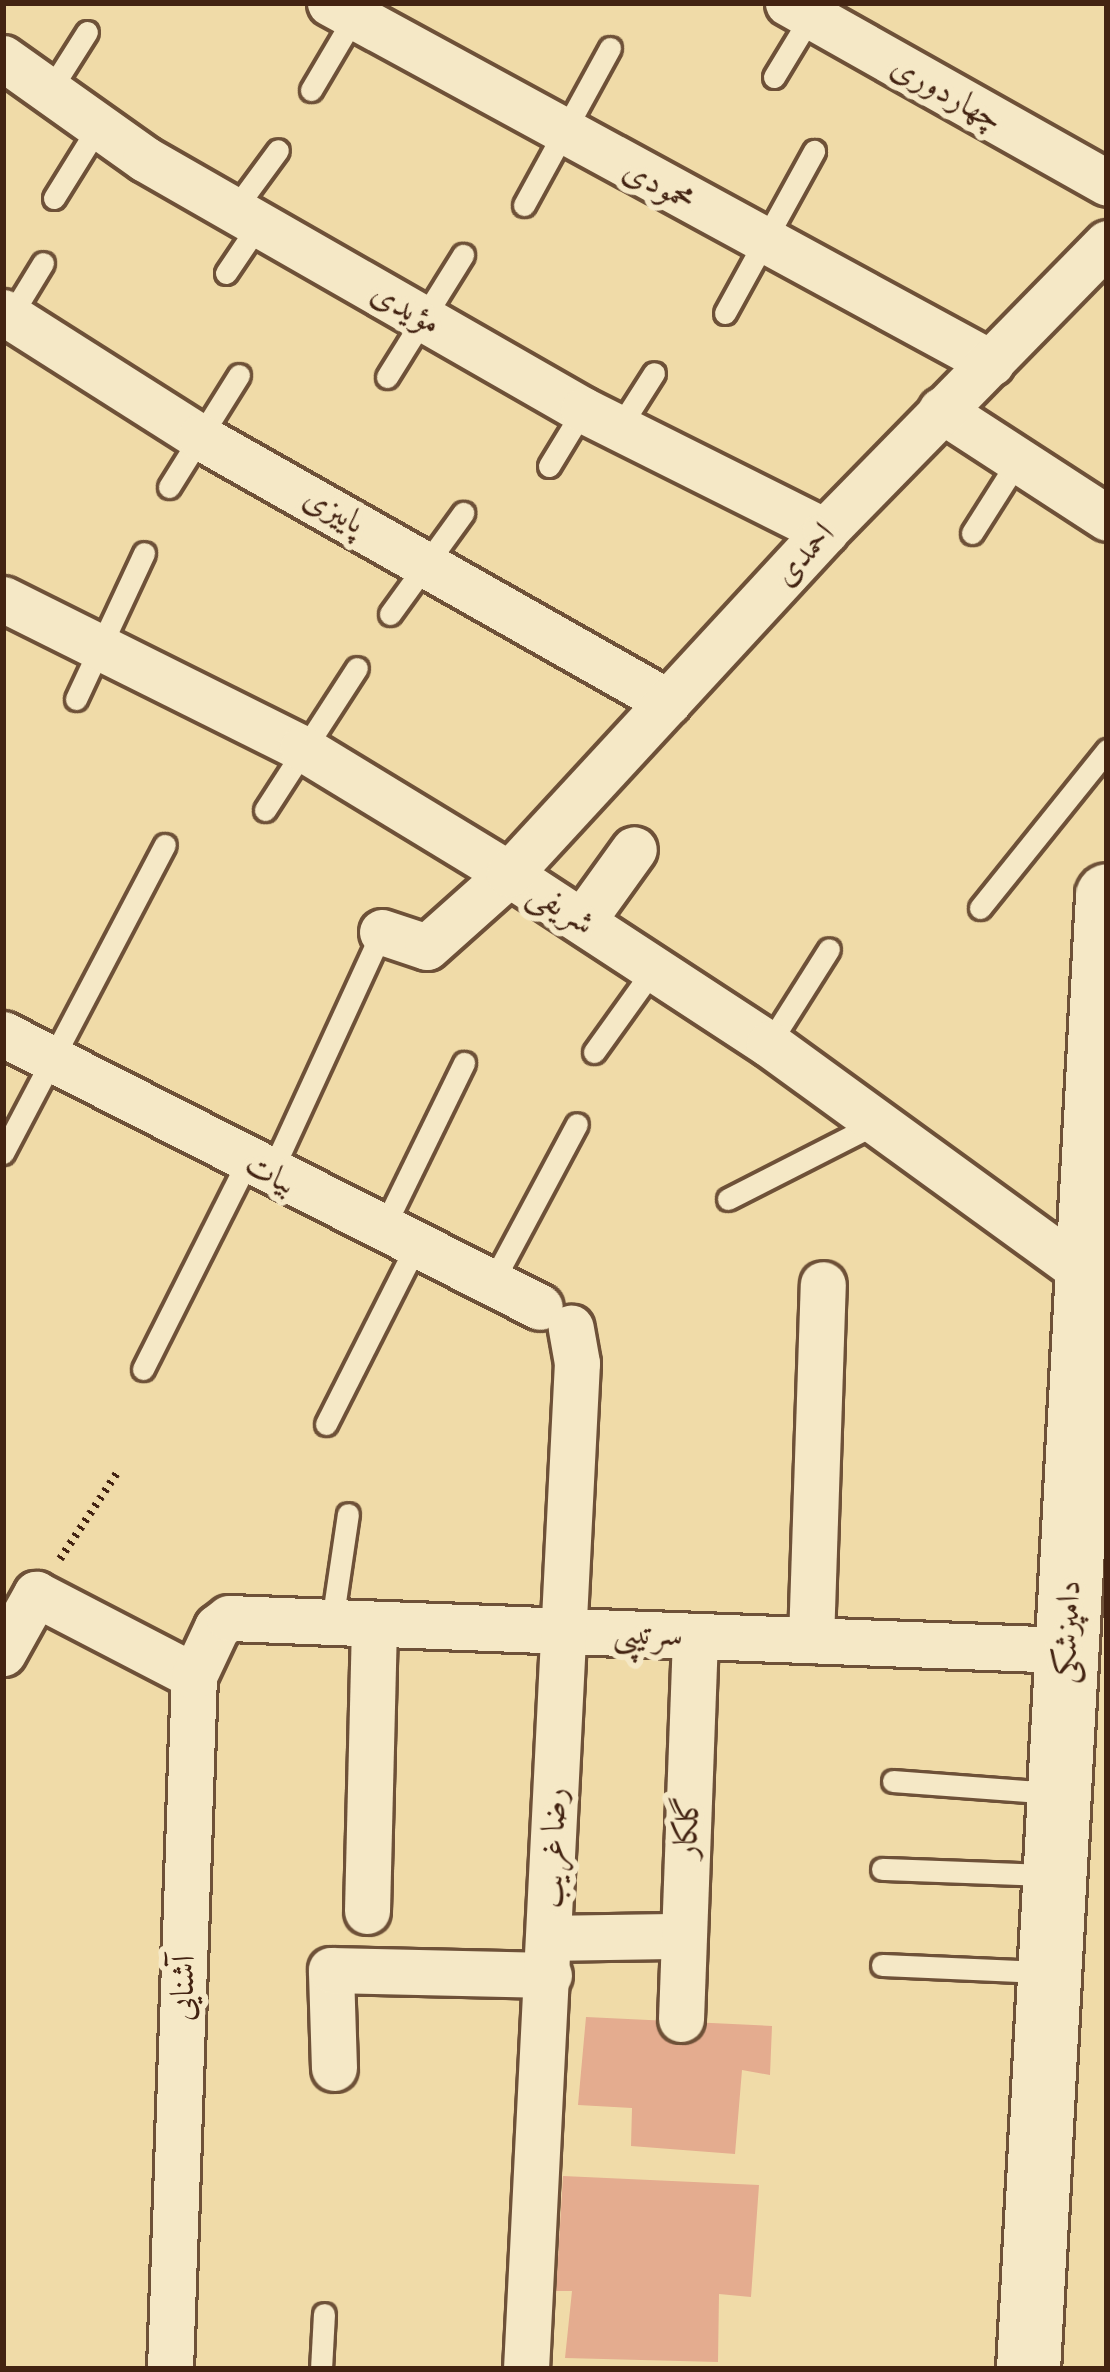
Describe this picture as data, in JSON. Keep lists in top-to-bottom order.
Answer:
{
  "streets": {
    "main road": ["دامپزشکی"],
    "street": [
      "چهاردوری",
      "محمودی",
      "مؤیدی",
      "پاییزی",
      "احمدی",
      "شریفی",
      "بیات",
      "سرتیپی",
      "گلکار",
      "رضا غریب",
      "آشنایی"
    ]
  },
  "crossings": [
    ["محمودی", "احمدی"],
    ["مؤیدی", "احمدی"],
    ["پاییزی", "احمدی"],
    ["احمدی", "شریفی"],
    ["شریفی", "دامپزشکی"],
    ["بیات", "رضا غریب"],
    ["دامپزشکی", "سرتیپی"],
    ["سرتیپی", "گلکار"],
    ["سرتیپی", "رضا غریب"],
    ["سرتیپی", "آشنایی"]
  ]
}
